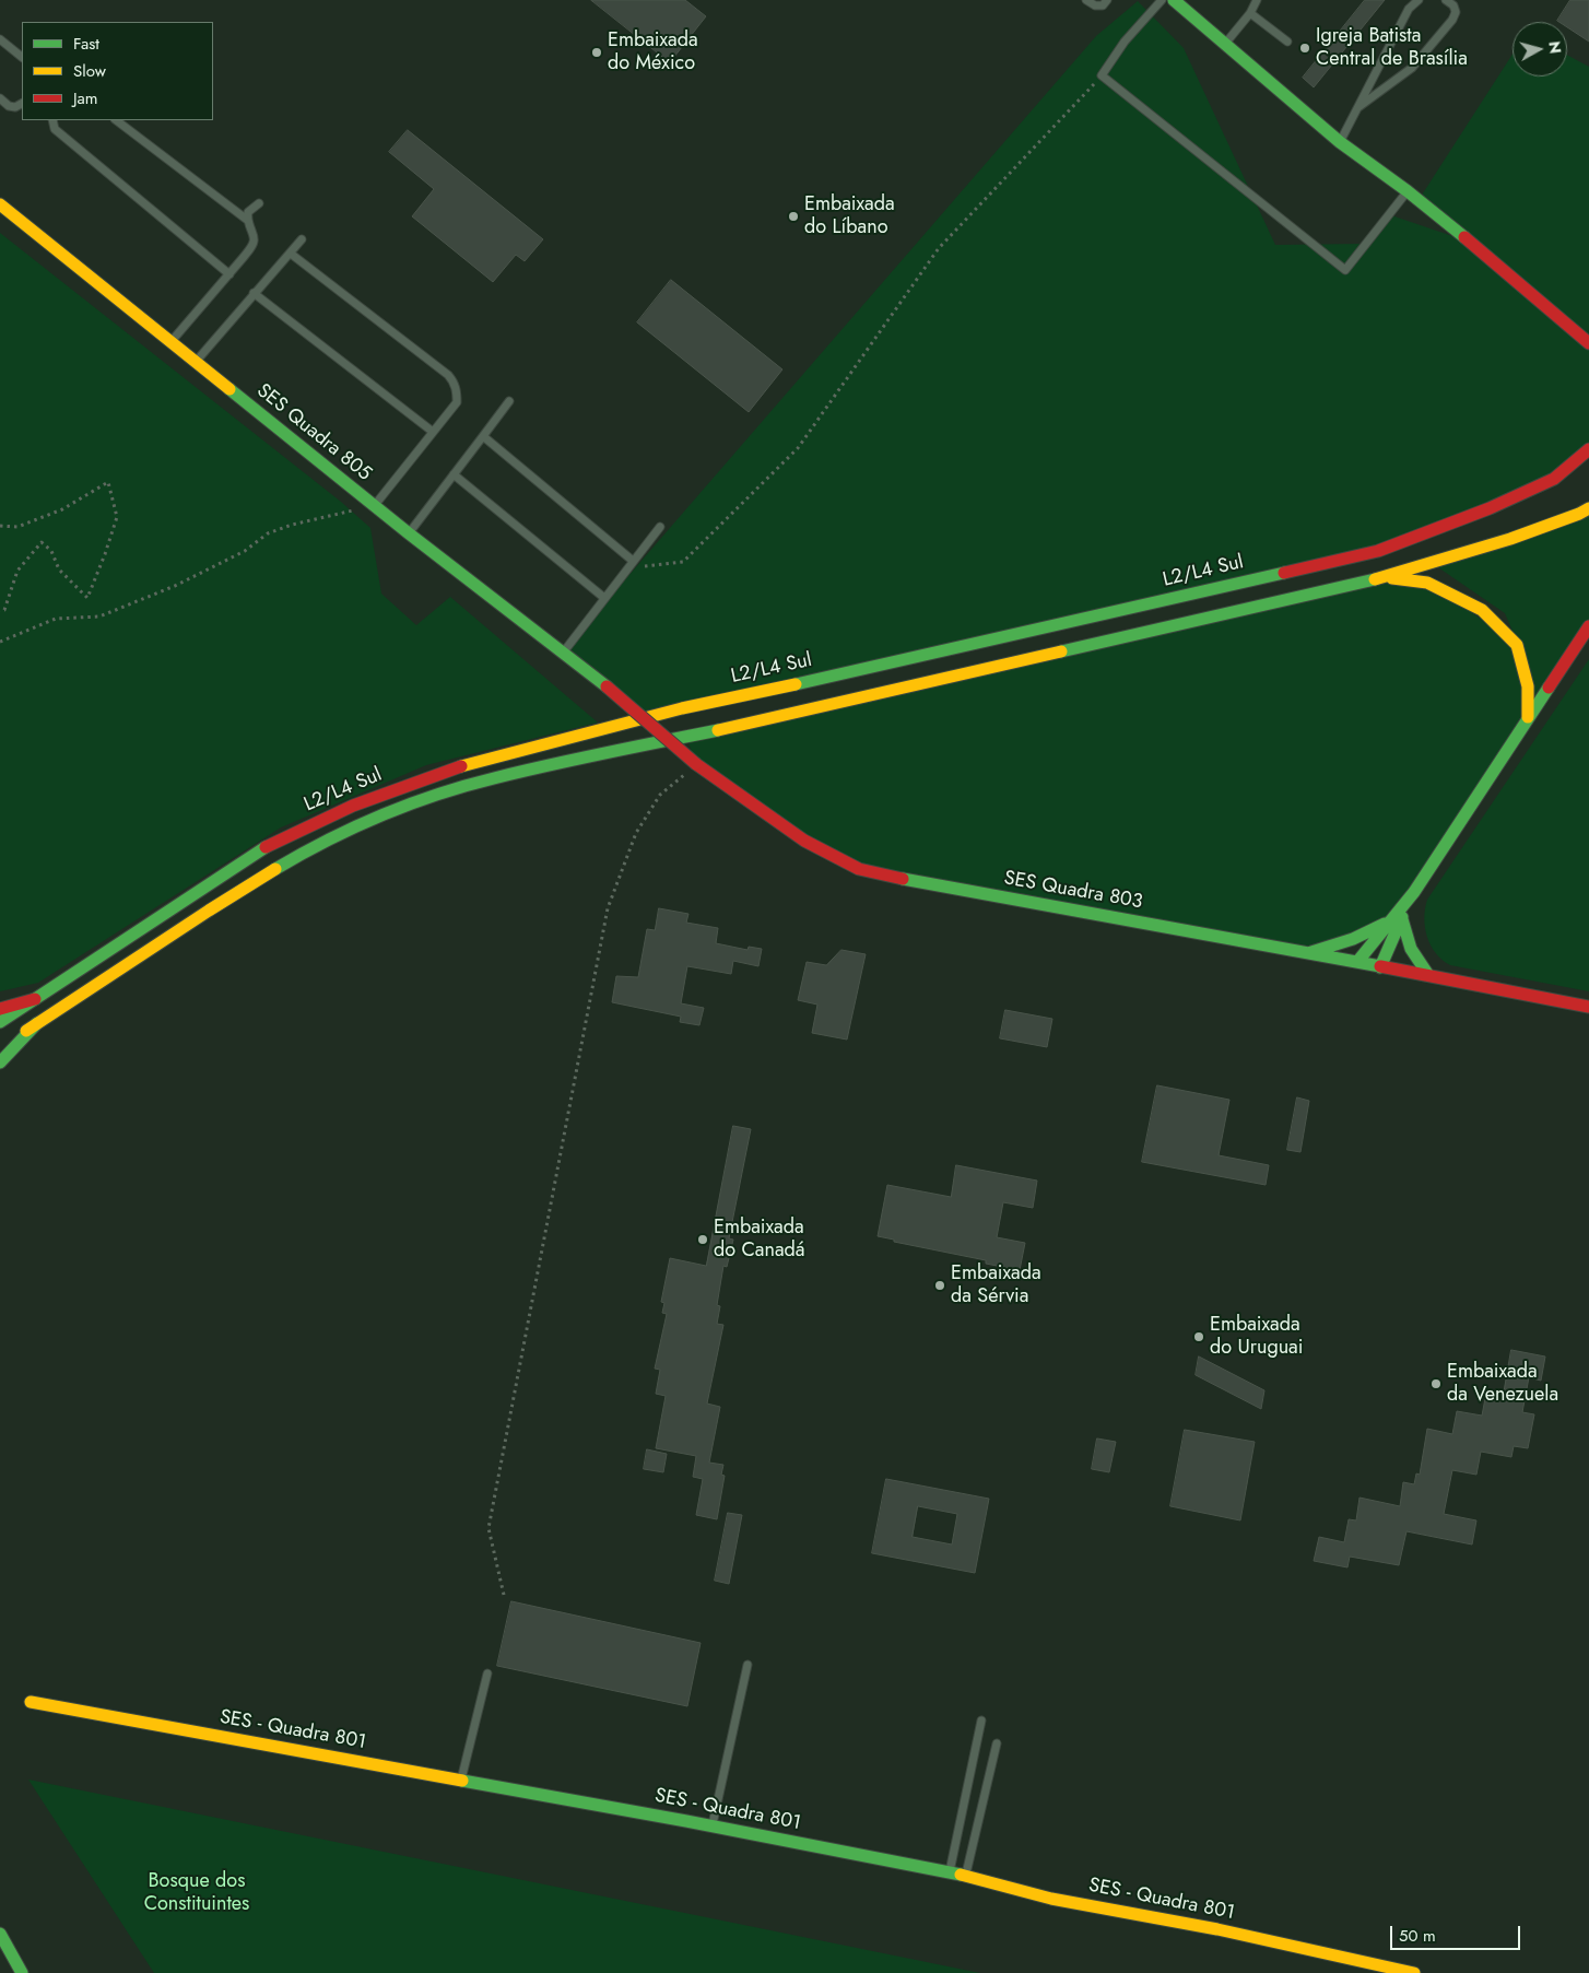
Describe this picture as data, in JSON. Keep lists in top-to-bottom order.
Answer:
{
  "streets": {
    "main road": [
      "SES Quadra 805",
      "L2/L4 Sul",
      "SES Quadra 803",
      "SES - Quadra 801"
    ]
  },
  "crossings": [
    ["SES Quadra 805", "SES Quadra 803"]
  ],
  "parks": ["Bosque dos Constituintes"],
  "places": [
    "Igreja Batista Central de Brasília",
    "Embaixada do México",
    "Embaixada do Líbano",
    "Embaixada do Canadá",
    "Embaixada da Sérvia",
    "Embaixada do Uruguai",
    "Embaixada da Venezuela"
  ],
  "legend": ["Fast", "Slow", "Jam"],
  "scale_bar": "50 m",
  "north": "right"
}
